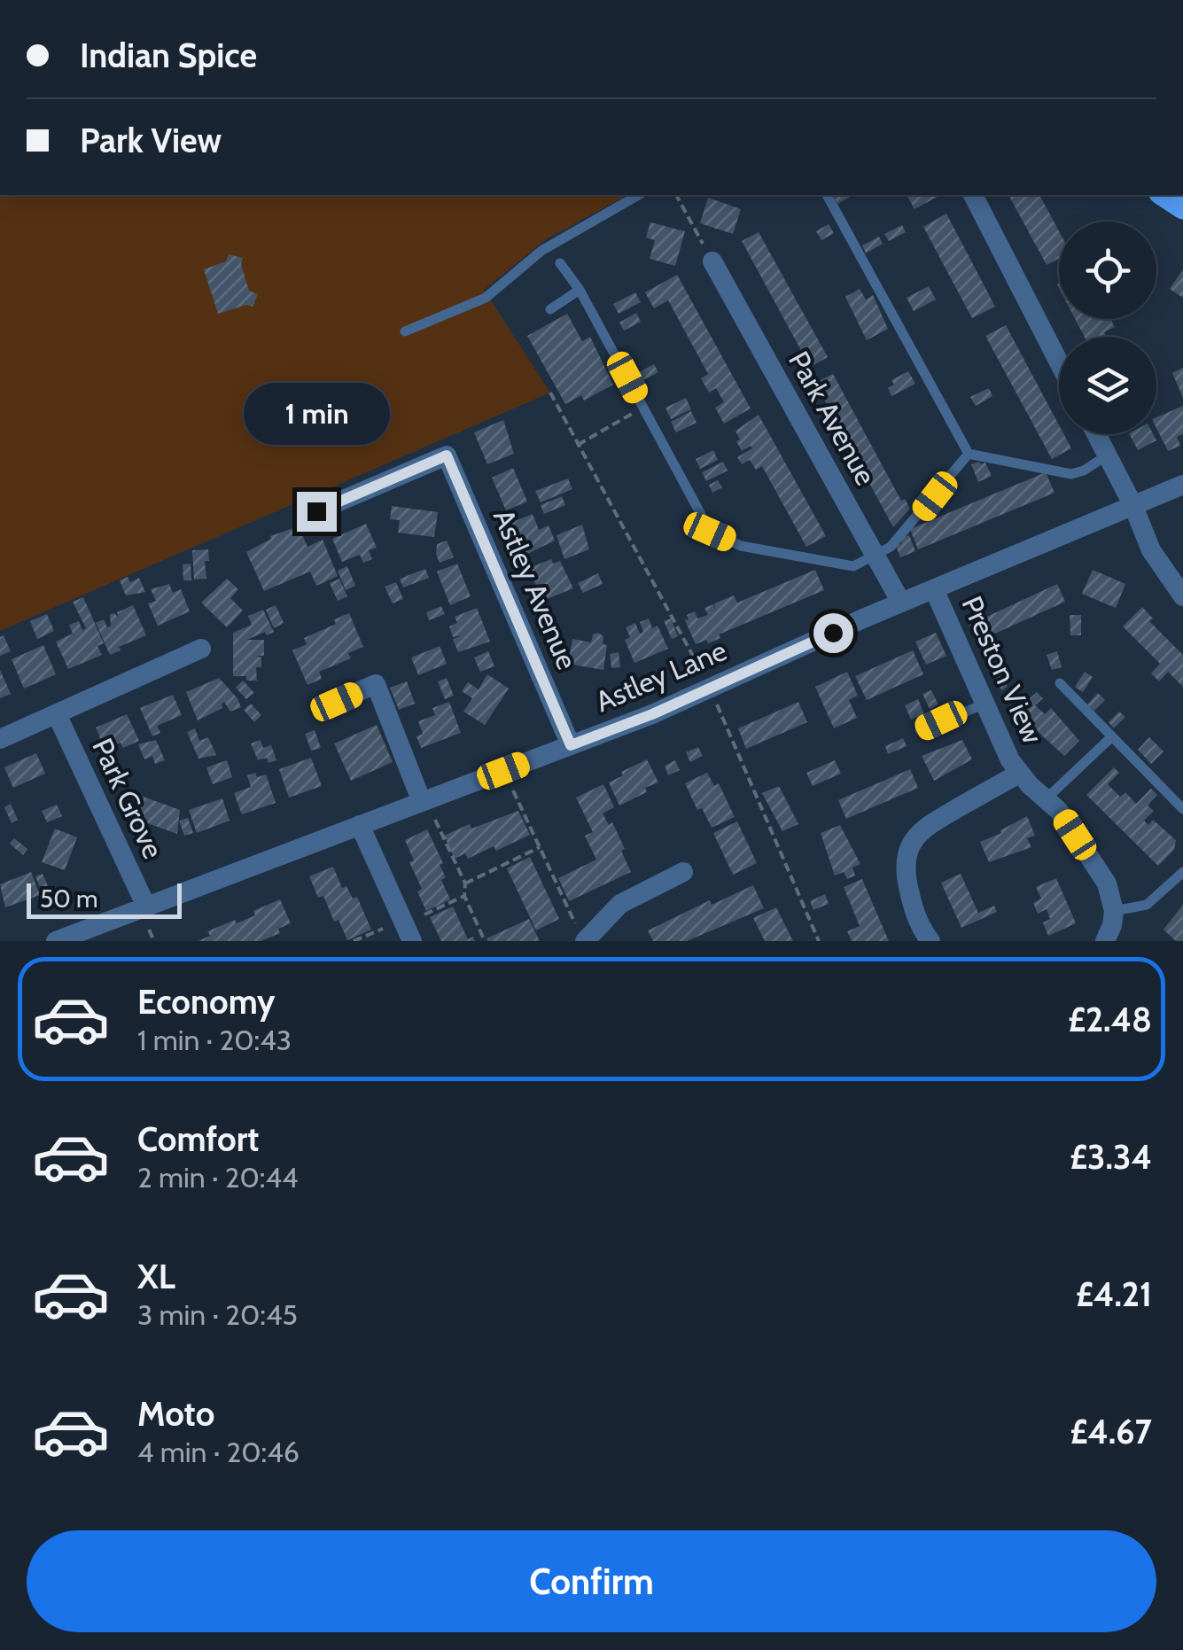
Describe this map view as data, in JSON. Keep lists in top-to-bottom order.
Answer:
{
  "streets": {
    "street": [
      "Park Avenue",
      "Astley Avenue",
      "Preston View",
      "Astley Lane",
      "Park Grove"
    ]
  },
  "crossings": [
    ["Park Avenue", "Astley Lane"],
    ["Astley Avenue", "Astley Lane"],
    ["Preston View", "Astley Lane"],
    ["Astley Lane", "Park Grove"]
  ],
  "scale_bar": "50 m",
  "page": {
    "banner": ["Indian Spice", "Park View"],
    "bubble": "1 min",
    "scale": "50 m",
    "list": [
      {
        "name": "Economy",
        "note": "1 min · 20:43",
        "value": "£2.48"
      },
      {
        "name": "Comfort",
        "note": "2 min · 20:44",
        "value": "£3.34"
      },
      {
        "name": "XL",
        "note": "3 min · 20:45",
        "value": "£4.21"
      },
      {
        "name": "Moto",
        "note": "4 min · 20:46",
        "value": "£4.67"
      }
    ],
    "buttons": "Confirm"
  }
}
